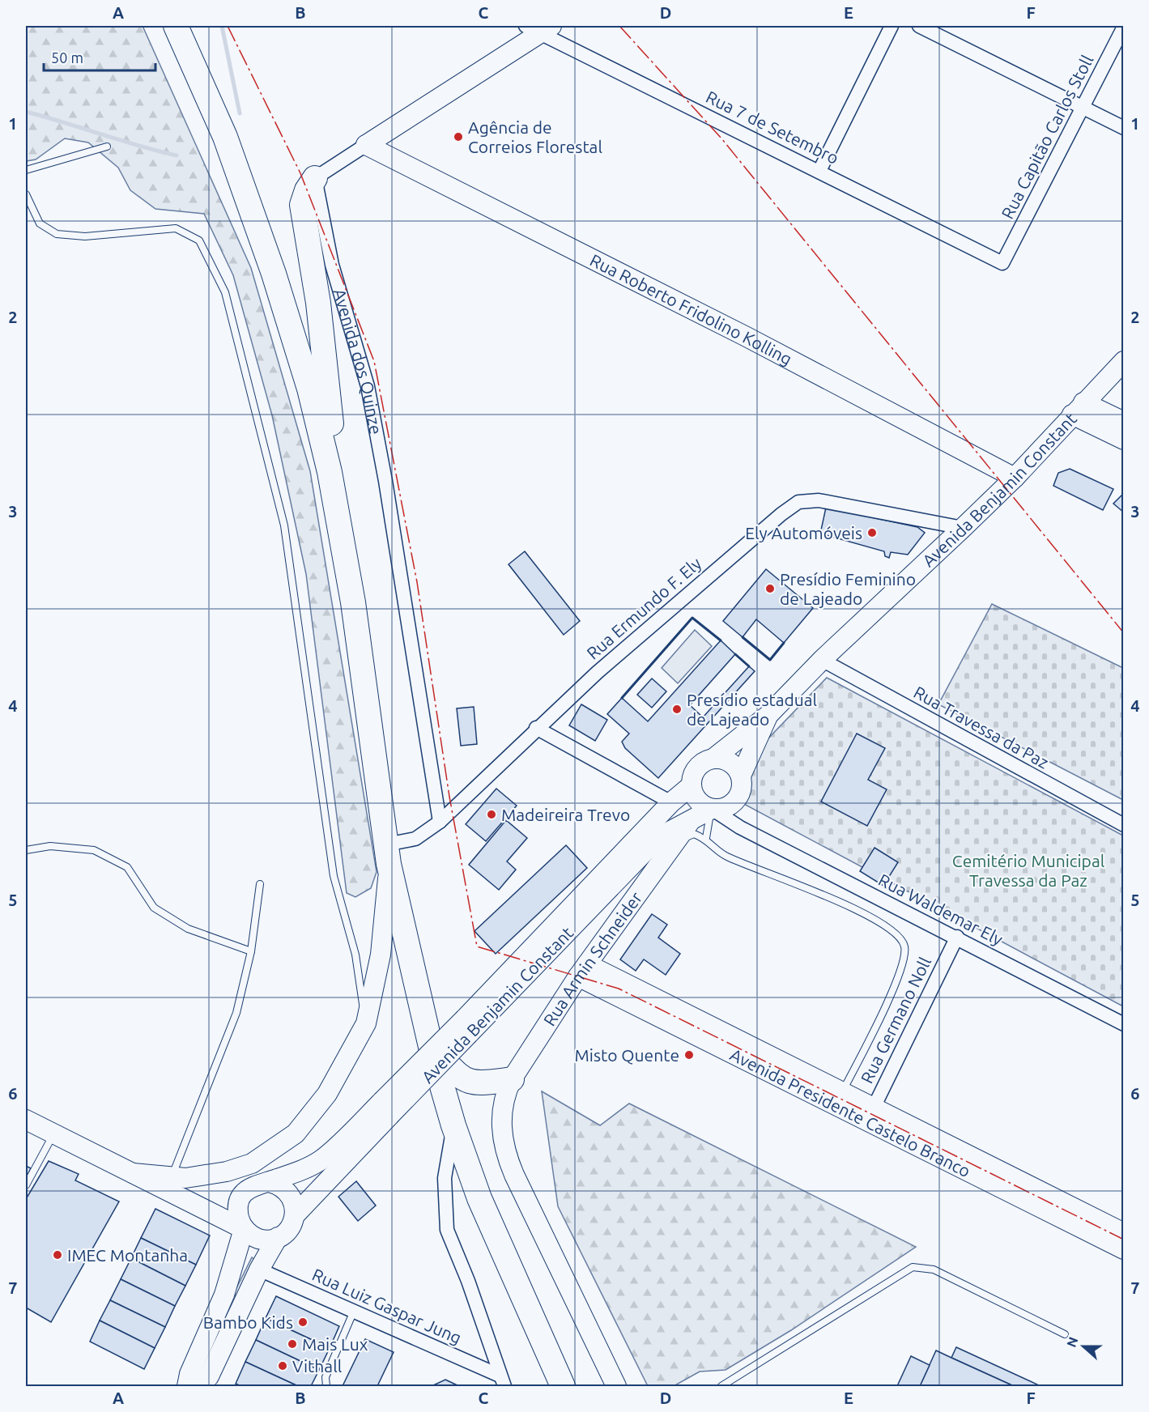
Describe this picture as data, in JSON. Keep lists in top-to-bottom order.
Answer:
{
  "streets": {
    "main road": [
      "Rua Roberto Fridolino Kolling",
      "Avenida Benjamin Constant",
      "Rua Armin Schneider",
      "Avenida Presidente Castelo Branco"
    ],
    "street": [
      "Rua 7 de Setembro",
      "Rua Capitão Carlos Stoll",
      "Avenida dos Quinze",
      "Rua Ermundo F. Ely",
      "Rua Travessa da Paz",
      "Rua Waldemar Ely",
      "Rua Germano Noll",
      "Rua Luiz Gaspar Jung"
    ]
  },
  "crossings": [
    ["Rua 7 de Setembro", "Rua Capitão Carlos Stoll"],
    ["Rua Roberto Fridolino Kolling", "Avenida Benjamin Constant"],
    ["Avenida dos Quinze", "Rua Ermundo F. Ely"],
    ["Avenida Benjamin Constant", "Rua Ermundo F. Ely"],
    ["Avenida Benjamin Constant", "Rua Travessa da Paz"],
    ["Avenida Benjamin Constant", "Rua Waldemar Ely"],
    ["Avenida Benjamin Constant", "Rua Armin Schneider"],
    ["Rua Waldemar Ely", "Rua Germano Noll"],
    ["Rua Armin Schneider", "Avenida Presidente Castelo Branco"],
    ["Rua Germano Noll", "Avenida Presidente Castelo Branco"]
  ],
  "parks": ["Cemitério Municipal Travessa da Paz"],
  "places": [
    "Agência de Correios Florestal",
    "Ely Automóveis",
    "Presídio Feminino de Lajeado",
    "Presídio estadual de Lajeado",
    "Madeireira Trevo",
    "Misto Quente",
    "IMEC Montanha",
    "Bambo Kids",
    "Mais Lux",
    "Vithall"
  ],
  "scale_bar": "50 m",
  "north": "left",
  "grid": {
    "columns": [
      "A",
      "B",
      "C",
      "D",
      "E",
      "F"
    ],
    "rows": [
      "1",
      "2",
      "3",
      "4",
      "5",
      "6",
      "7"
    ]
  }
}
